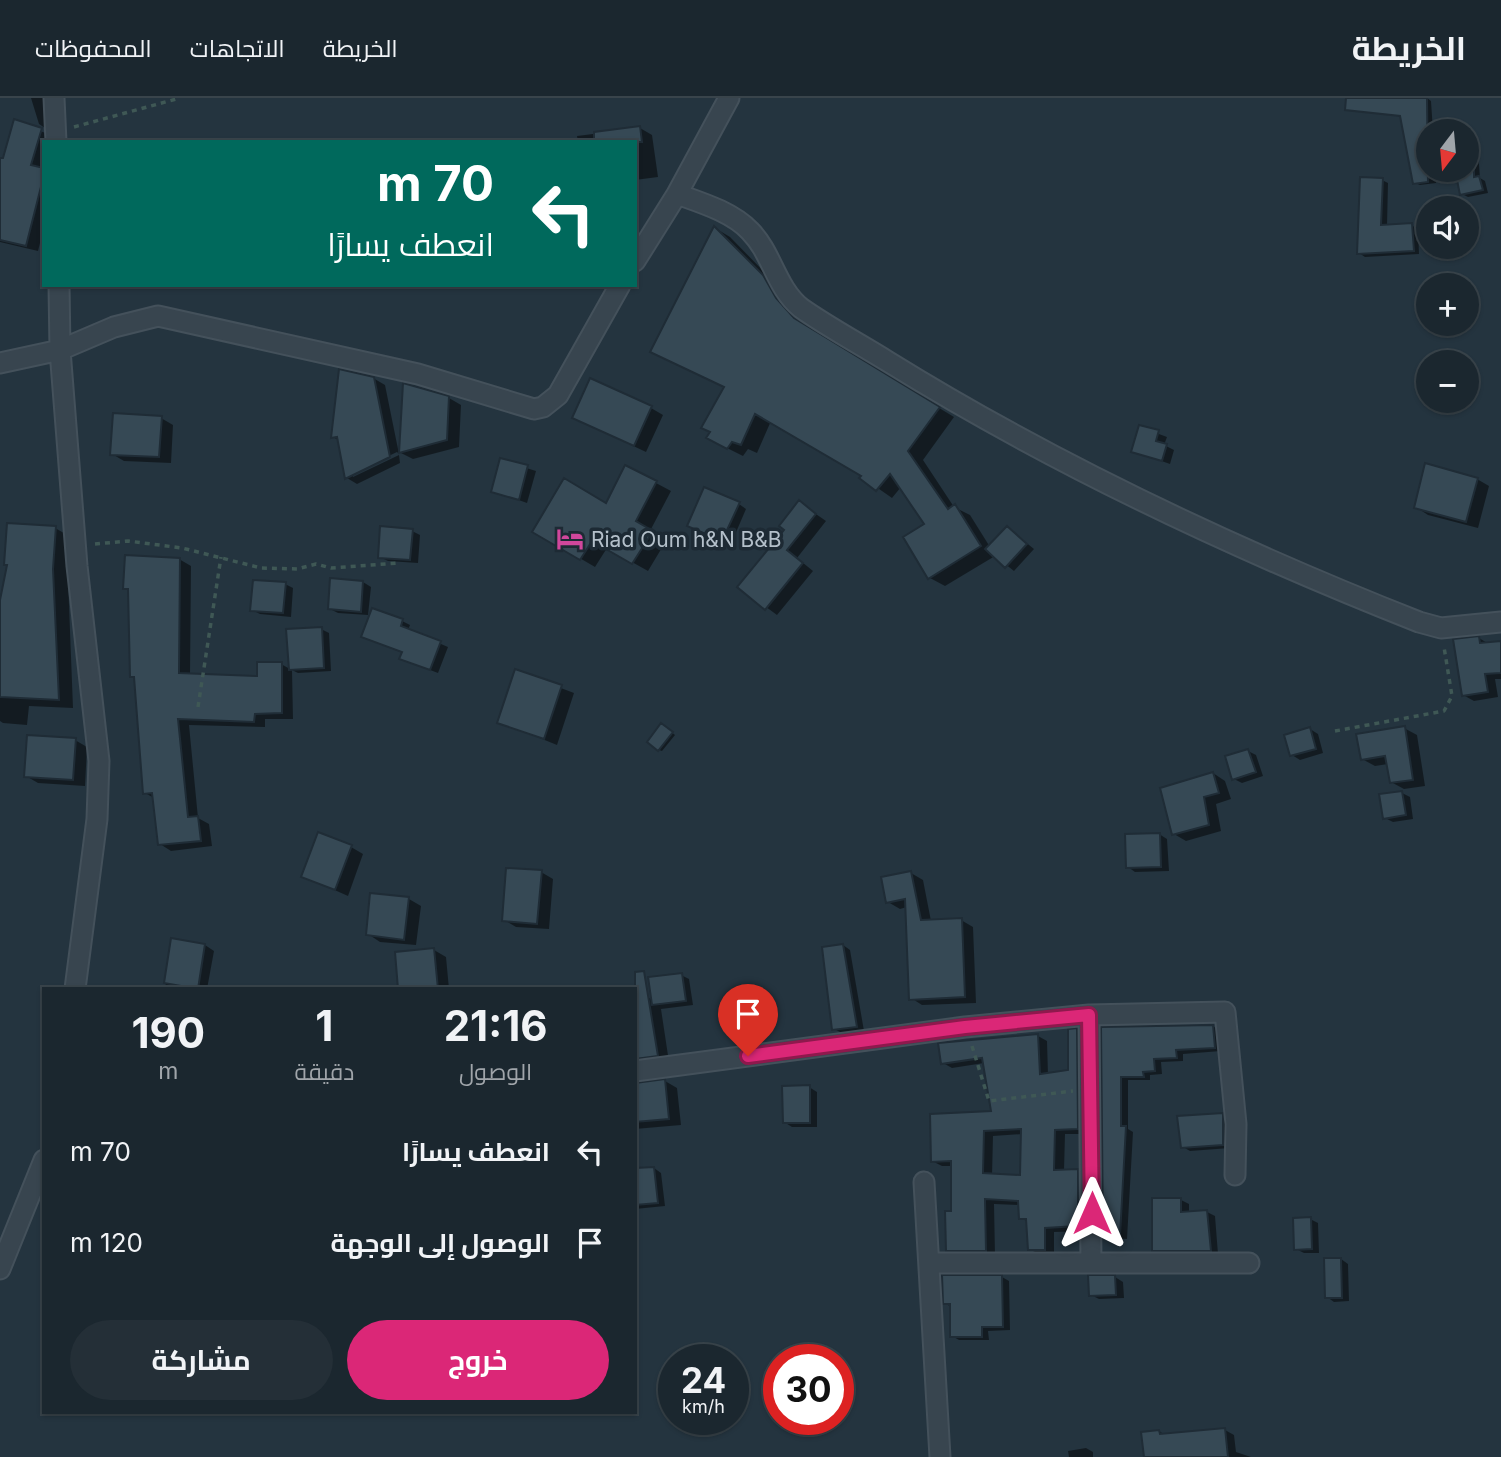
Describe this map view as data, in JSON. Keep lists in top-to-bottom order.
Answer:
{
  "places": {
    "hotel": ["Riad Oum h&N B&B"]
  },
  "north": "bottom",
  "page": {
    "header": "الخريطة",
    "nav": ["الخريطة", "الاتجاهات", "المحفوظات"],
    "map_buttons": ["+", "−"],
    "turn": ["70 m", "انعطف يسارًا"],
    "eta": [
      "21:16",
      "الوصول",
      "1",
      "دقيقة",
      "190",
      "m"
    ],
    "list": [
      {
        "name": "انعطف يسارًا",
        "value": "70 m"
      },
      {
        "name": "الوصول إلى الوجهة",
        "value": "120 m"
      }
    ],
    "buttons": ["خروج", "مشاركة"],
    "speed": "24 km/h",
    "limit": "30"
  }
}
